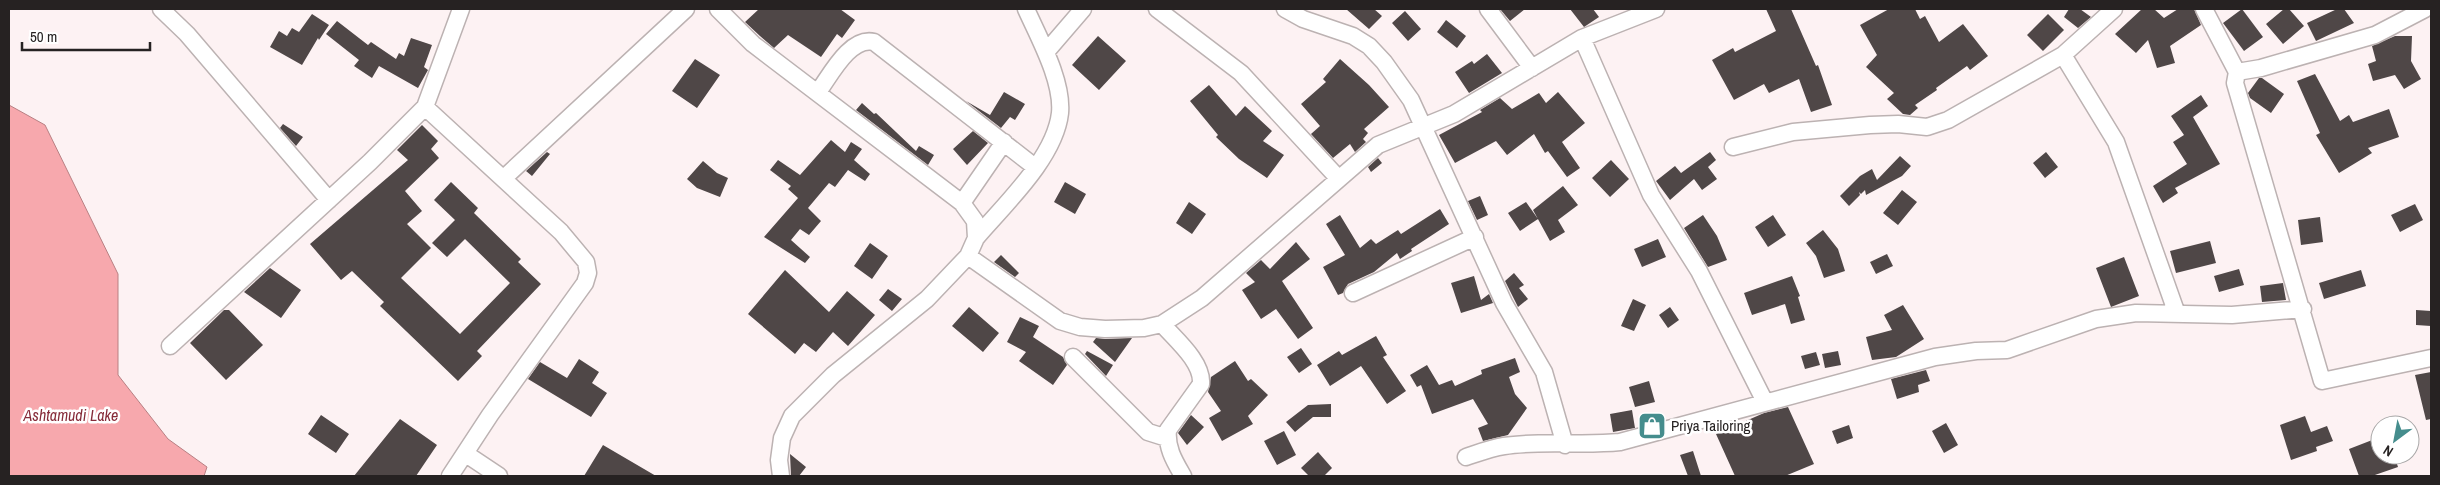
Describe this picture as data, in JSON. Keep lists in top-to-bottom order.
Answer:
{
  "water": ["Ashtamudi Lake"],
  "places": {
    "shop": ["Priya Tailoring"]
  },
  "scale_bar": "50 m",
  "north": "bottom left"
}
